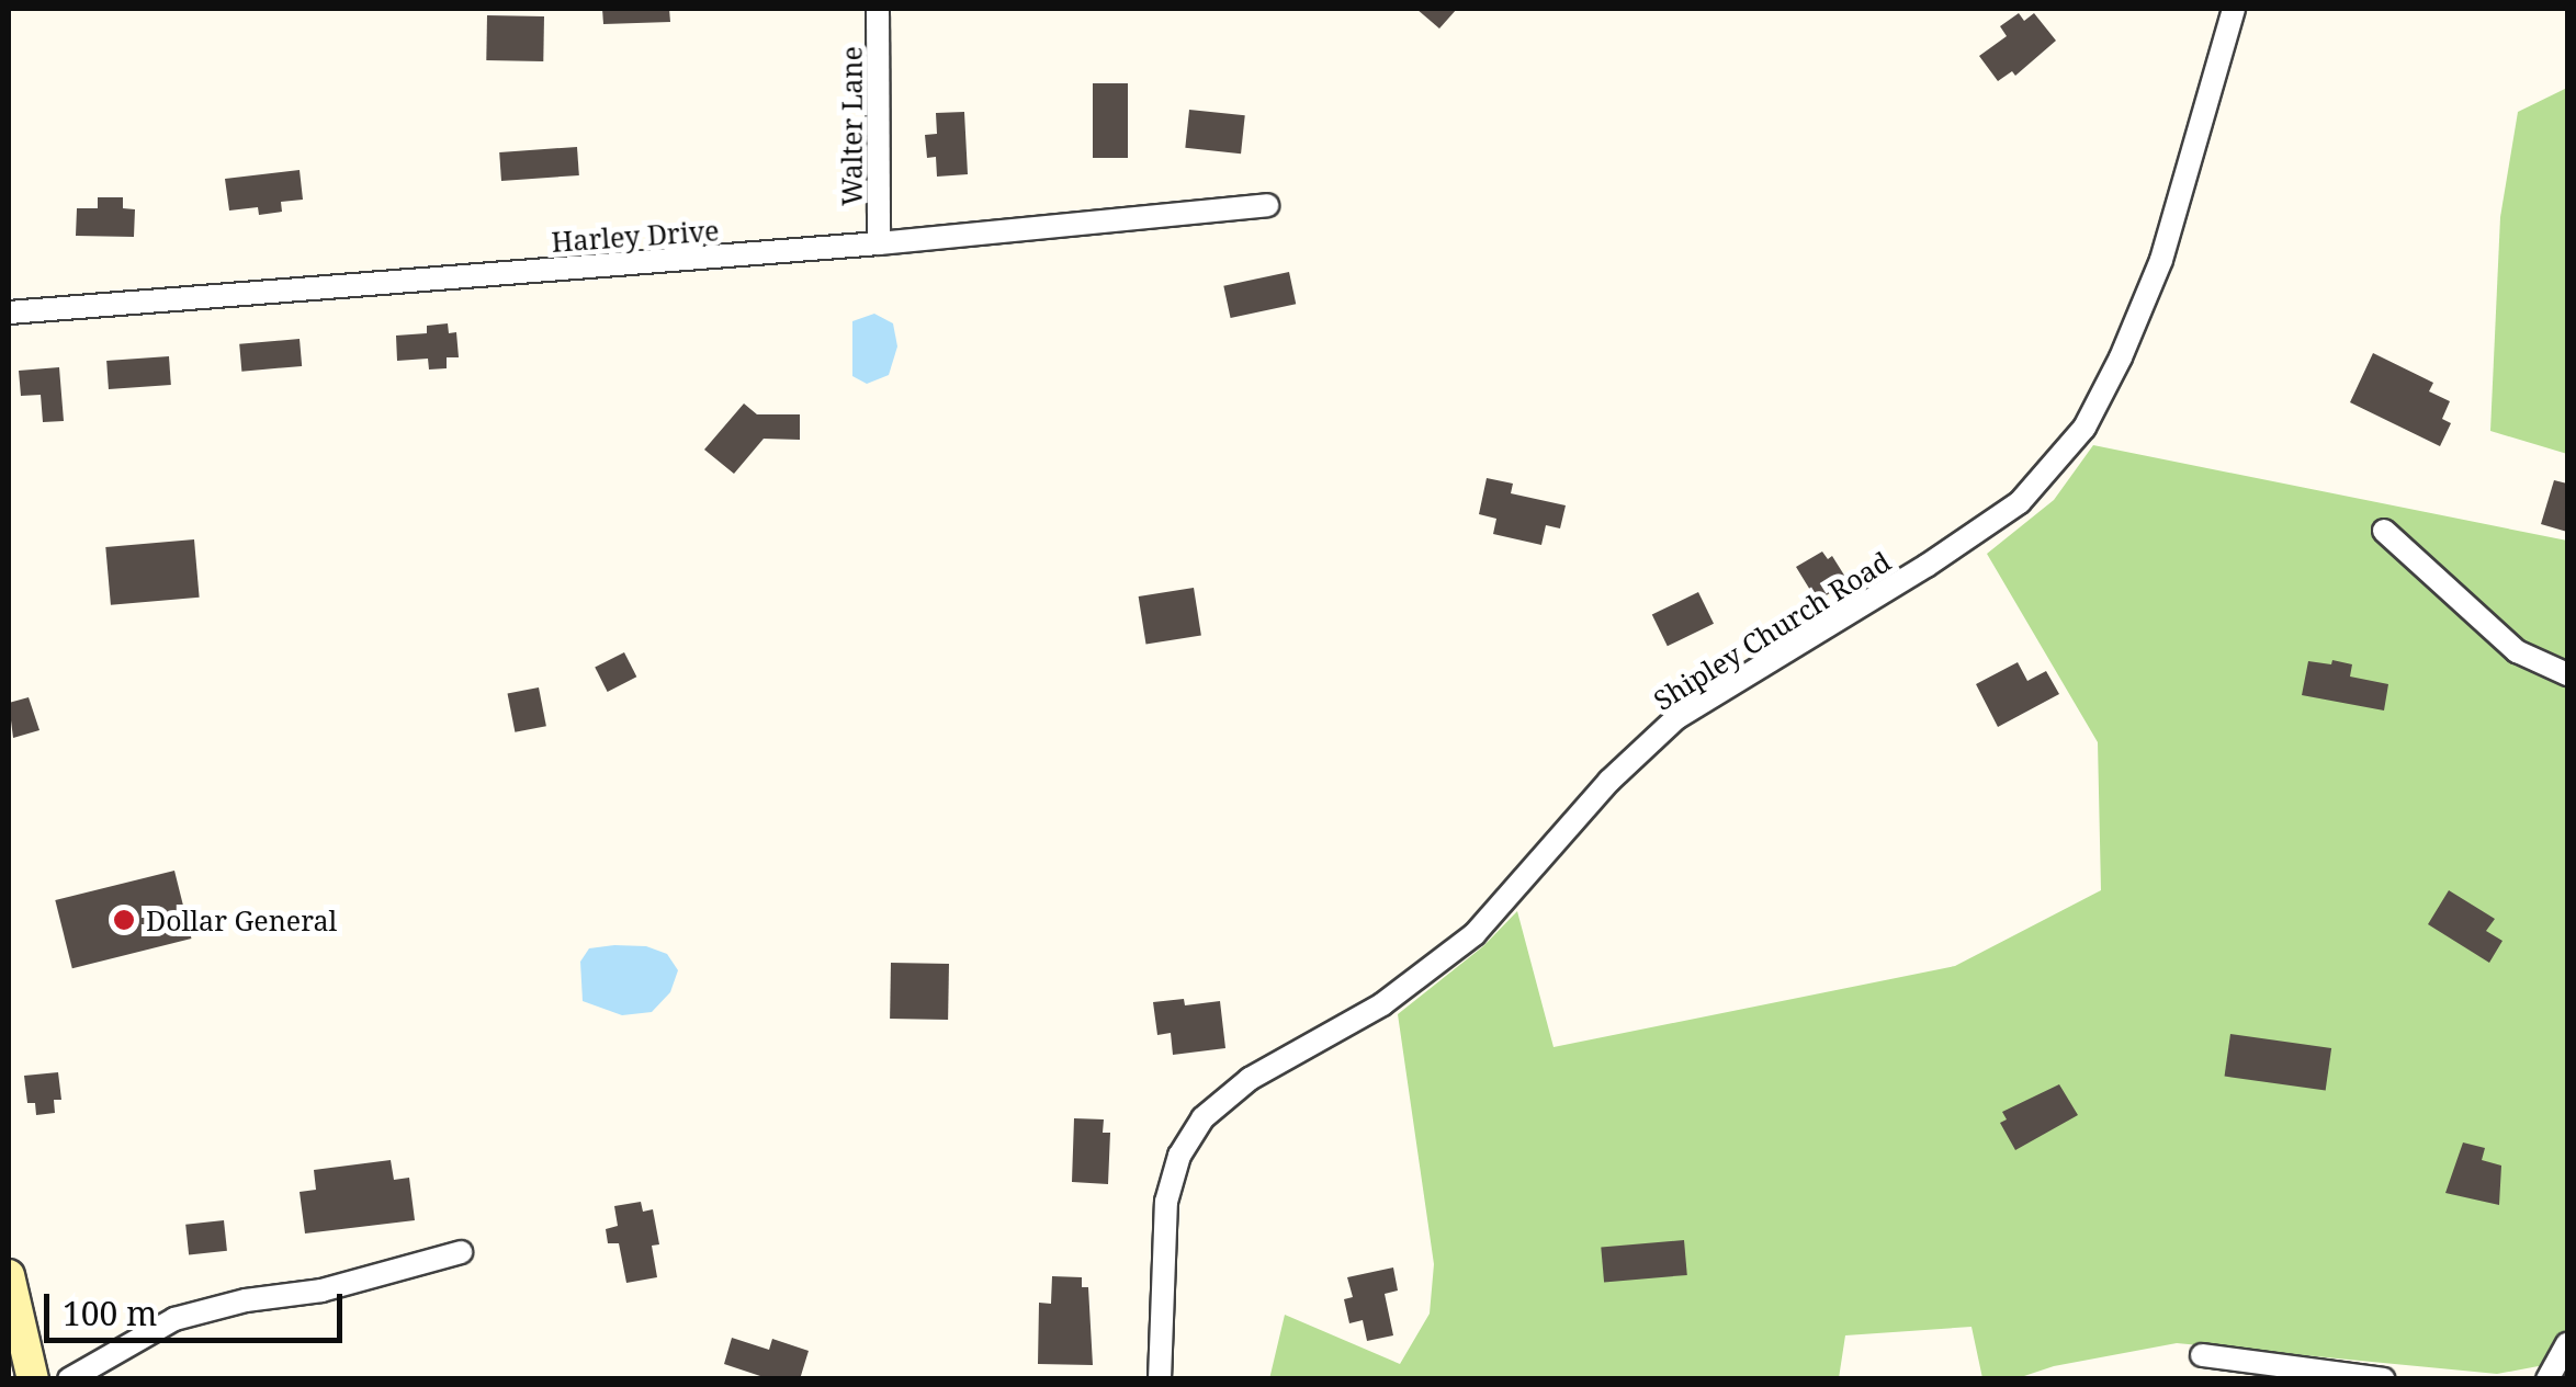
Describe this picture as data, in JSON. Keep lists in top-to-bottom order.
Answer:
{
  "streets": {
    "street": ["Walter Lane", "Harley Drive", "Shipley Church Road"]
  },
  "crossings": [
    ["Walter Lane", "Harley Drive"]
  ],
  "places": ["Dollar General"],
  "scale_bar": "100 m"
}
